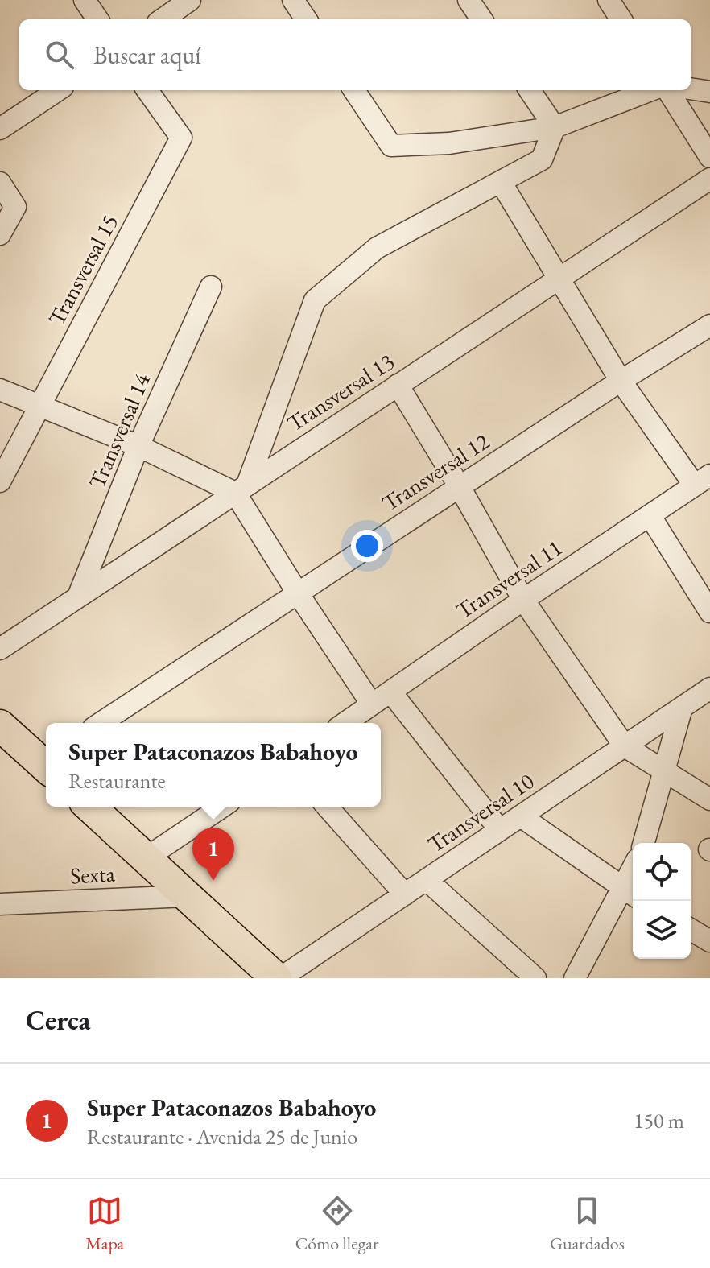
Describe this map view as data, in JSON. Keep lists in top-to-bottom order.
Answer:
{
  "streets": {
    "street": [
      "Transversal 15",
      "Transversal 13",
      "Transversal 14",
      "Transversal 12",
      "Transversal 11",
      "Transversal 10",
      "Sexta"
    ]
  },
  "crossings": [
    ["Transversal 13", "Transversal 14"]
  ],
  "page": {
    "search": "Buscar aquí",
    "popup": ["Super Pataconazos Babahoyo", "Restaurante"],
    "pins": "1",
    "heading": "Cerca",
    "list": [
      {
        "mark": "1",
        "name": "Super Pataconazos Babahoyo",
        "note": "Restaurante · Avenida 25 de Junio",
        "value": "150 m"
      }
    ],
    "nav": ["Mapa", "Cómo llegar", "Guardados"]
  }
}
